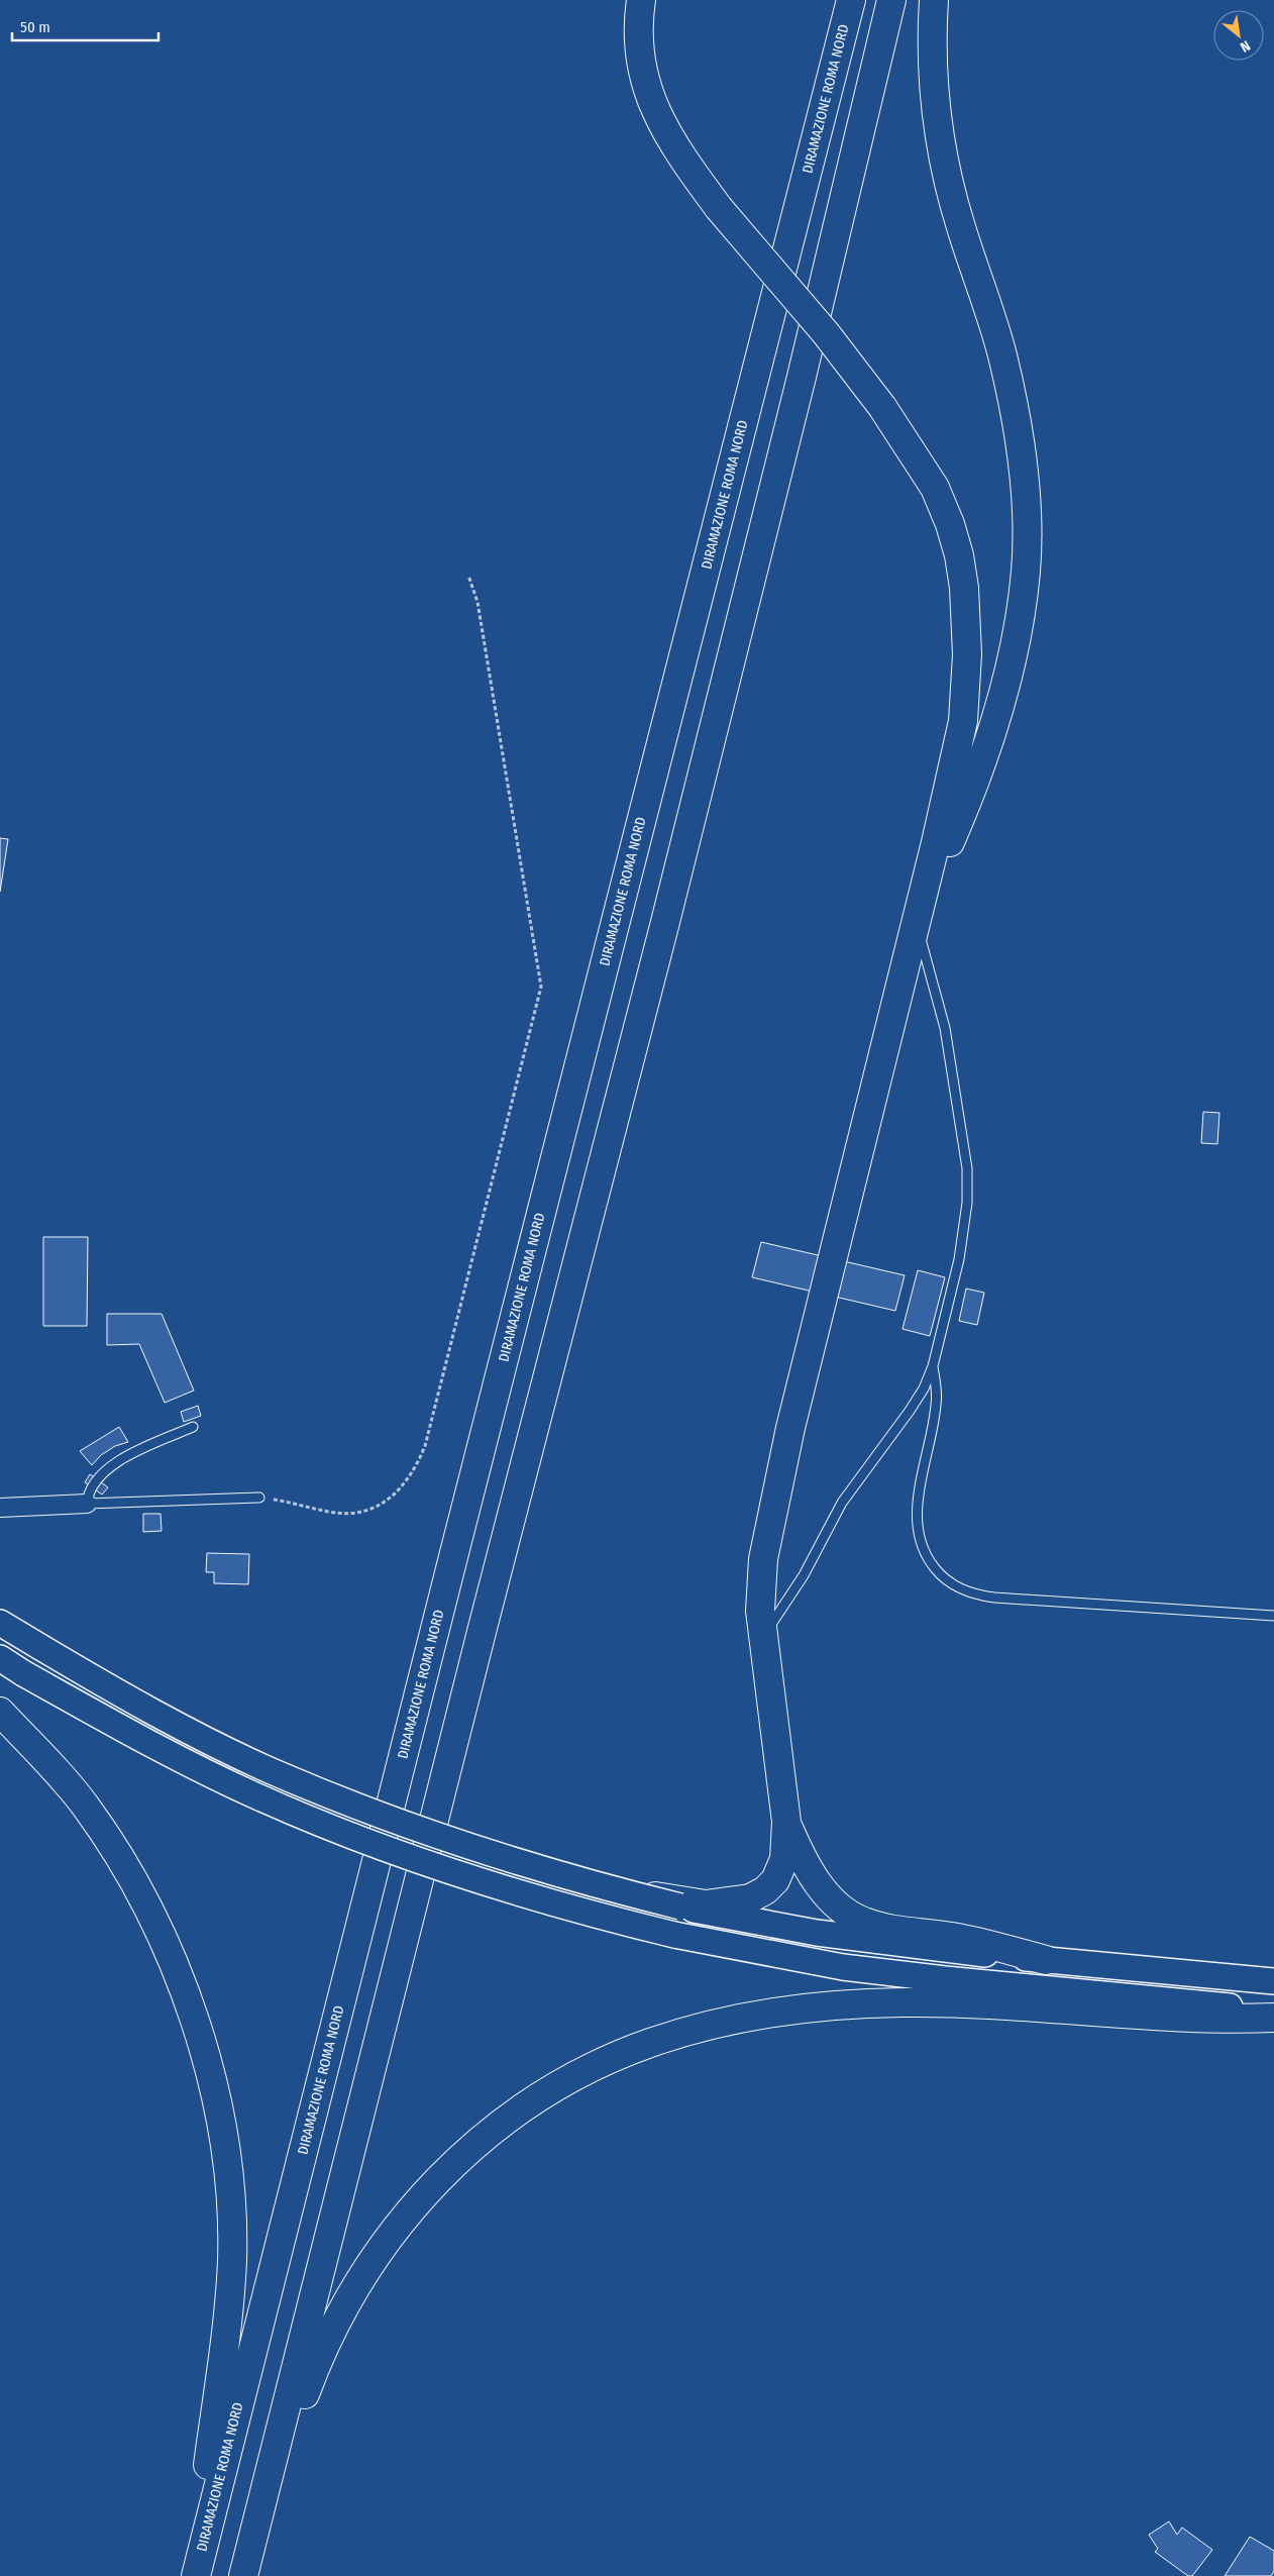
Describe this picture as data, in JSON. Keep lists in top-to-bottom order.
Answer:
{
  "streets": {
    "highway": ["DIRAMAZIONE ROMA NORD"]
  },
  "scale_bar": "50 m",
  "north": "bottom right"
}
